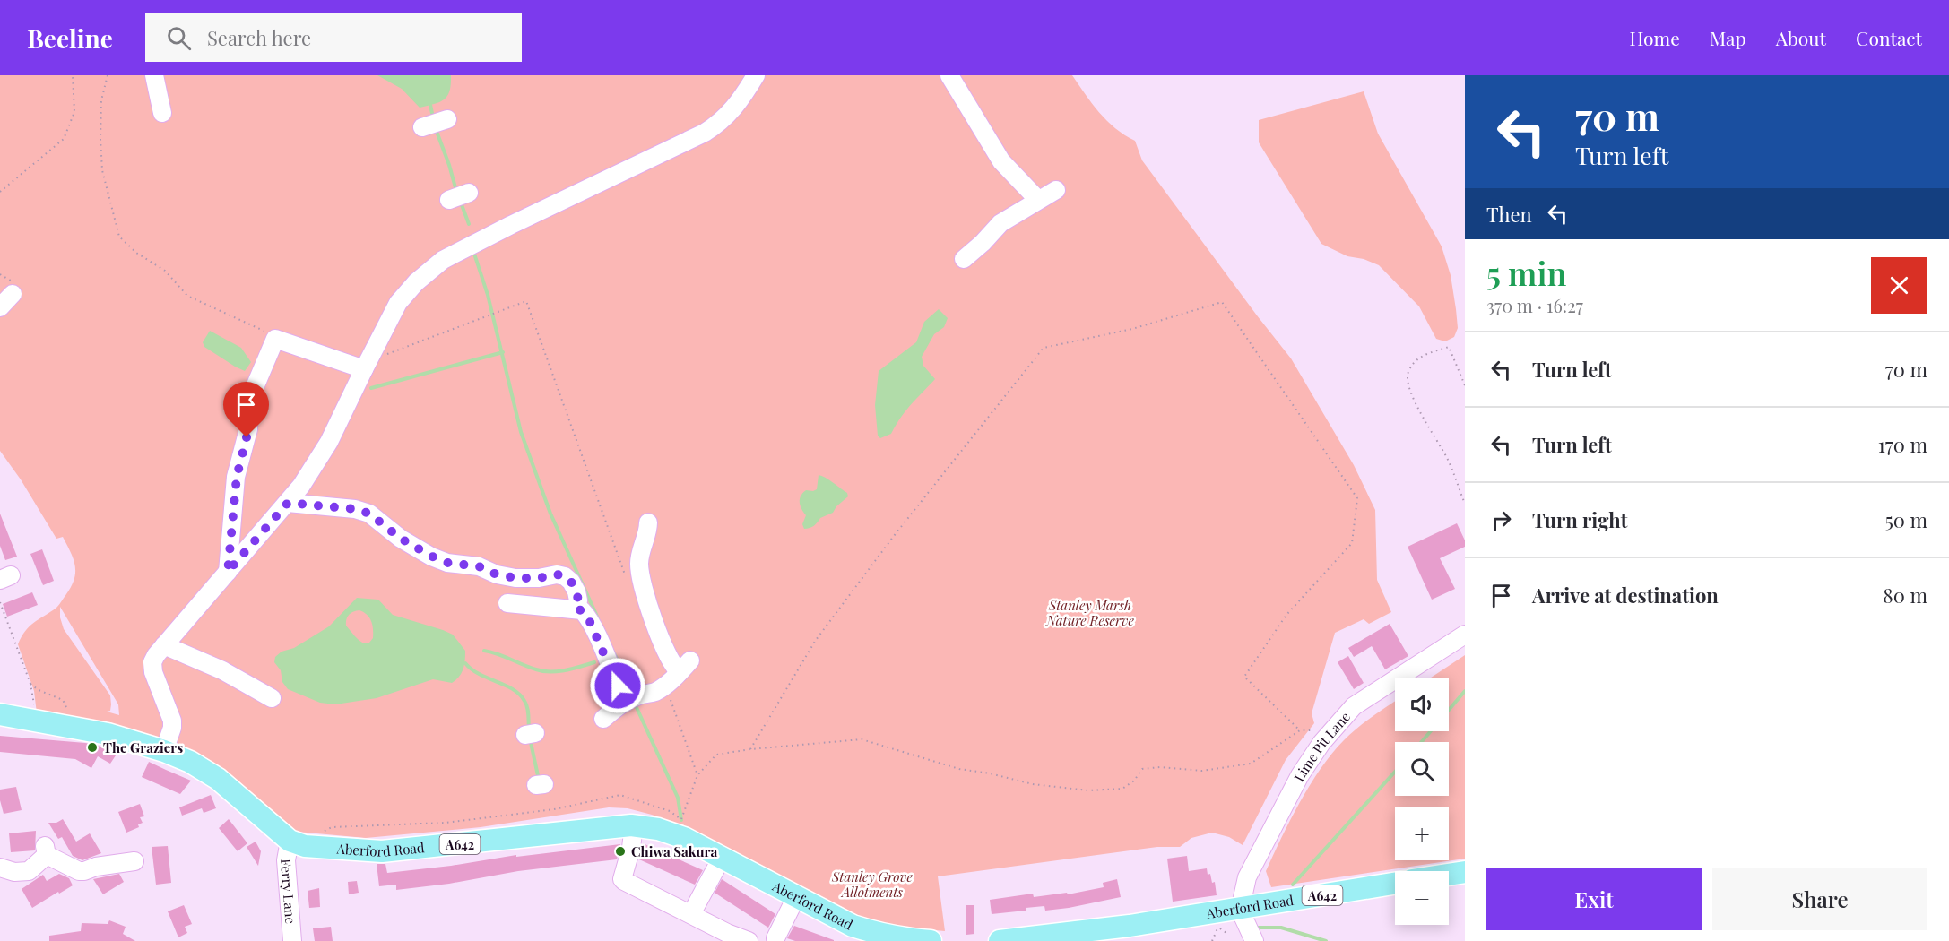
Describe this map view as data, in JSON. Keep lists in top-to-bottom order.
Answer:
{
  "streets": {
    "main road": ["A642", "Aberford Road"],
    "street": ["Lime Pit Lane", "Ferry Lane"]
  },
  "crossings": [
    ["Lime Pit Lane", "Aberford Road"],
    ["Aberford Road", "Ferry Lane"]
  ],
  "parks": ["Stanley Marsh Nature Reserve", "Stanley Grove Allotments"],
  "places": ["The Graziers", "Chiwa Sakura"],
  "page": {
    "header": "Beeline",
    "search": "Search here",
    "nav": [
      "Home",
      "Map",
      "About",
      "Contact"
    ],
    "turn": ["70 m", "Turn left"],
    "then": "Then",
    "heading": ["5 min", "370 m · 16:27"],
    "list": [
      {
        "name": "Turn left",
        "value": "70 m"
      },
      {
        "name": "Turn left",
        "value": "170 m"
      },
      {
        "name": "Turn right",
        "value": "50 m"
      },
      {
        "name": "Arrive at destination",
        "value": "80 m"
      }
    ],
    "map_buttons": ["+", "−"],
    "buttons": ["Exit", "Share"]
  }
}
